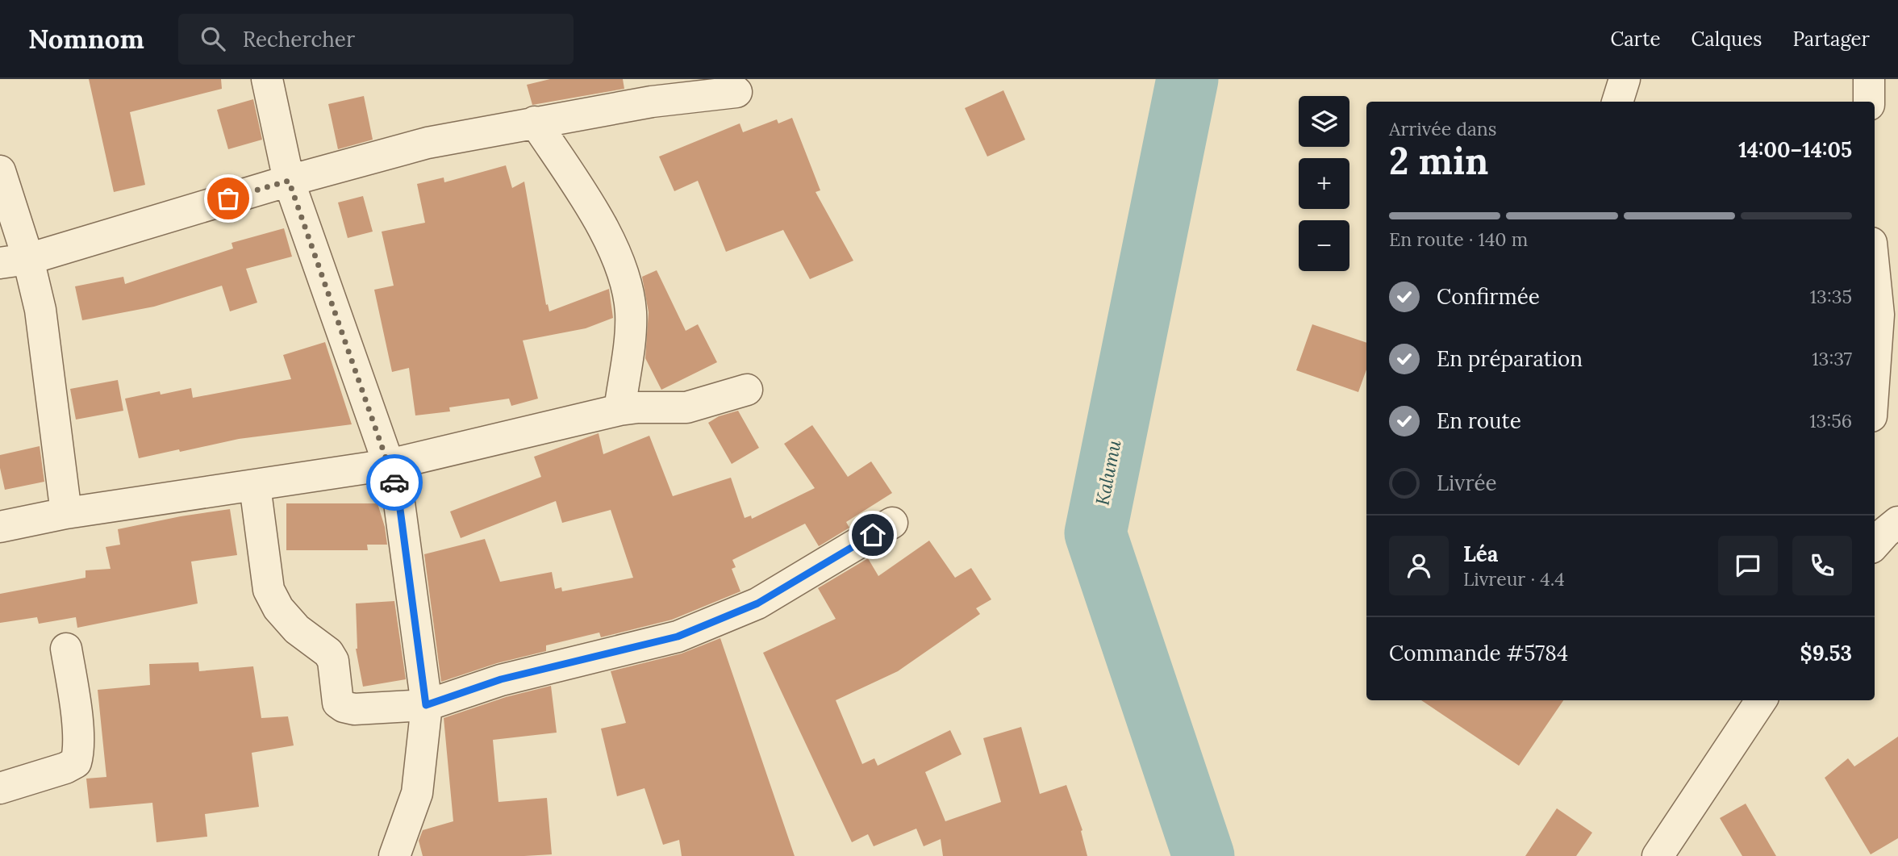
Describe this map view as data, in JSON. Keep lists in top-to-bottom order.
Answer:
{
  "water": ["Kalumu"],
  "page": {
    "header": "Nomnom",
    "search": "Rechercher",
    "nav": ["Carte", "Calques", "Partager"],
    "map_buttons": ["+", "−"],
    "heading": ["2 min", "Arrivée dans", "14:00–14:05"],
    "panel": [
      "Léa",
      "Livreur · 4.4",
      "Commande #5784",
      "$9.53"
    ],
    "bar": "En route · 140 m",
    "list": [
      ["Confirmée", "13:35"],
      ["En préparation", "13:37"],
      ["En route", "13:56"],
      "Livrée"
    ]
  }
}
